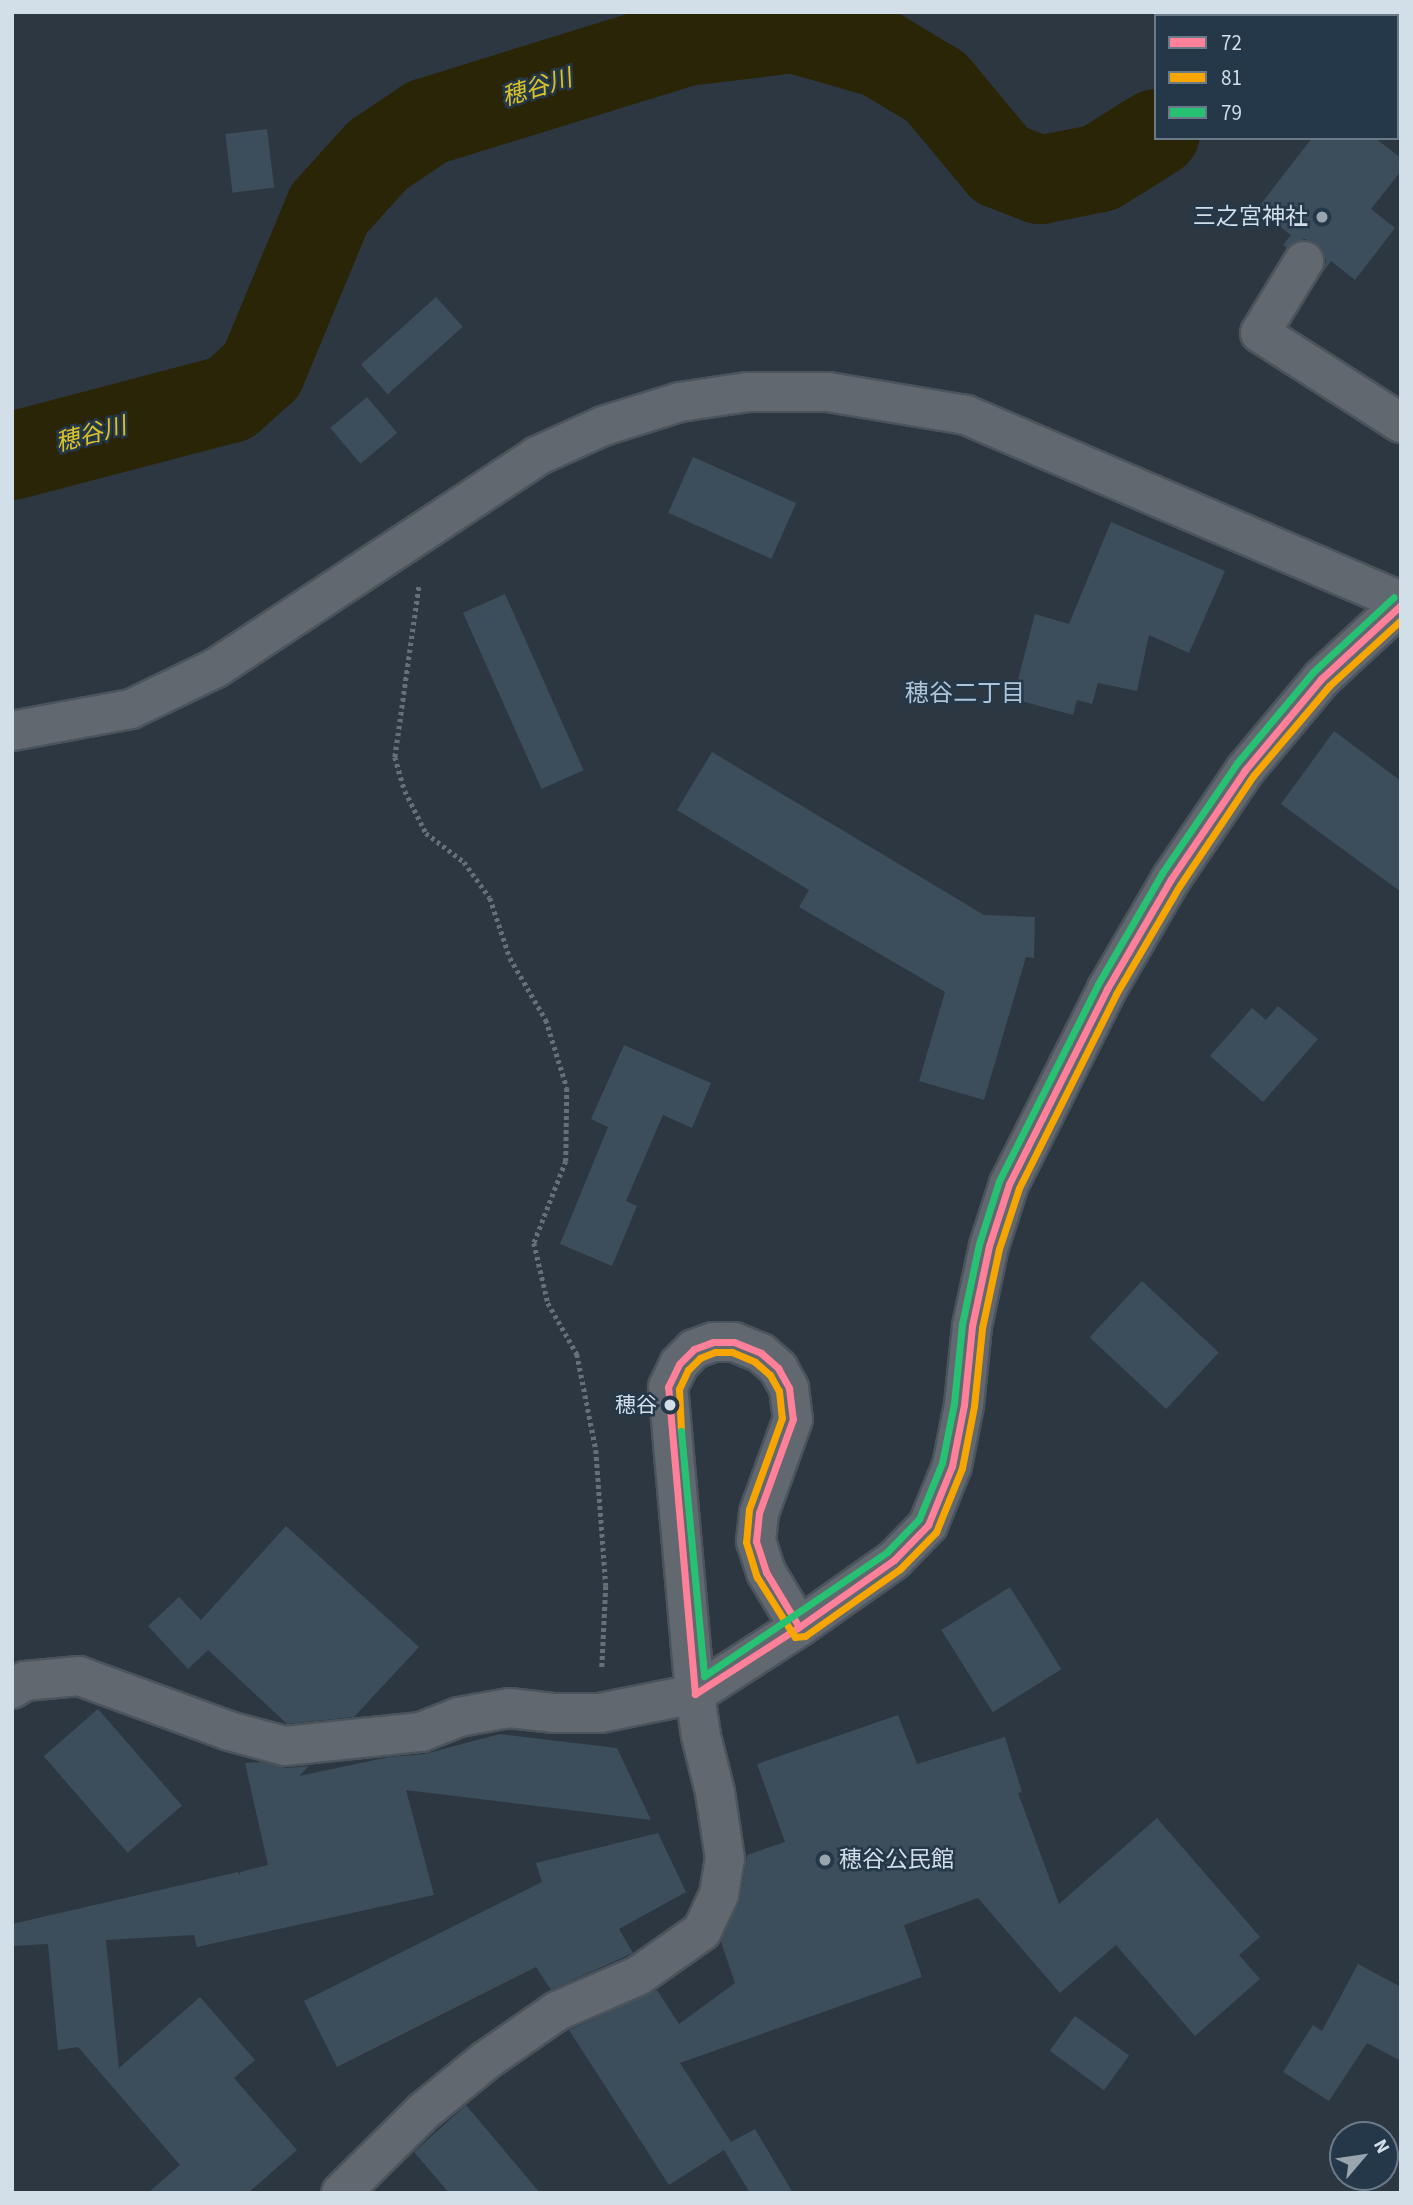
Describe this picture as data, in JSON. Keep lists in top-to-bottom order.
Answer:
{
  "districts": ["穂谷二丁目"],
  "water": ["穂谷川"],
  "places": ["三之宮神社", "穂谷", "穂谷公民館"],
  "lines": ["transit line 79", "transit line 72", "transit line 81"],
  "legend": ["72", "81", "79"],
  "north": "top right"
}
